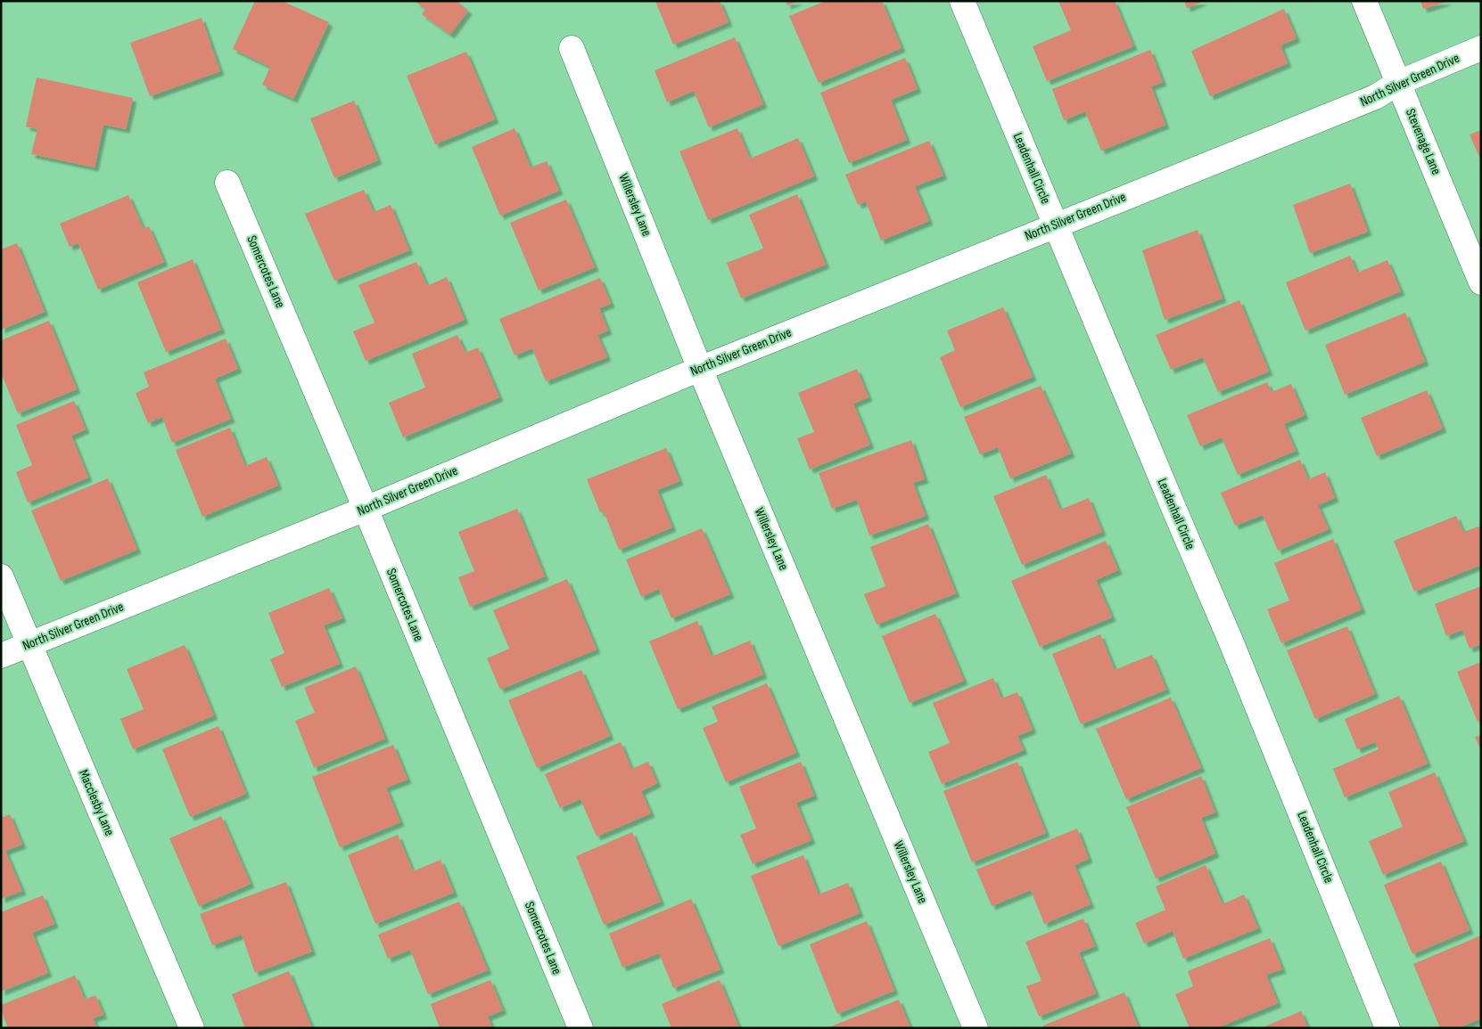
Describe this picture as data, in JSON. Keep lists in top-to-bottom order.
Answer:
{
  "streets": {
    "street": [
      "North Silver Green Drive",
      "Stevenage Lane",
      "Leadenhall Circle",
      "Willersley Lane",
      "Somercotes Lane",
      "Macclesby Lane"
    ]
  },
  "crossings": [
    ["North Silver Green Drive", "Stevenage Lane"],
    ["North Silver Green Drive", "Leadenhall Circle"],
    ["North Silver Green Drive", "Willersley Lane"],
    ["North Silver Green Drive", "Somercotes Lane"],
    ["North Silver Green Drive", "Macclesby Lane"]
  ]
}
